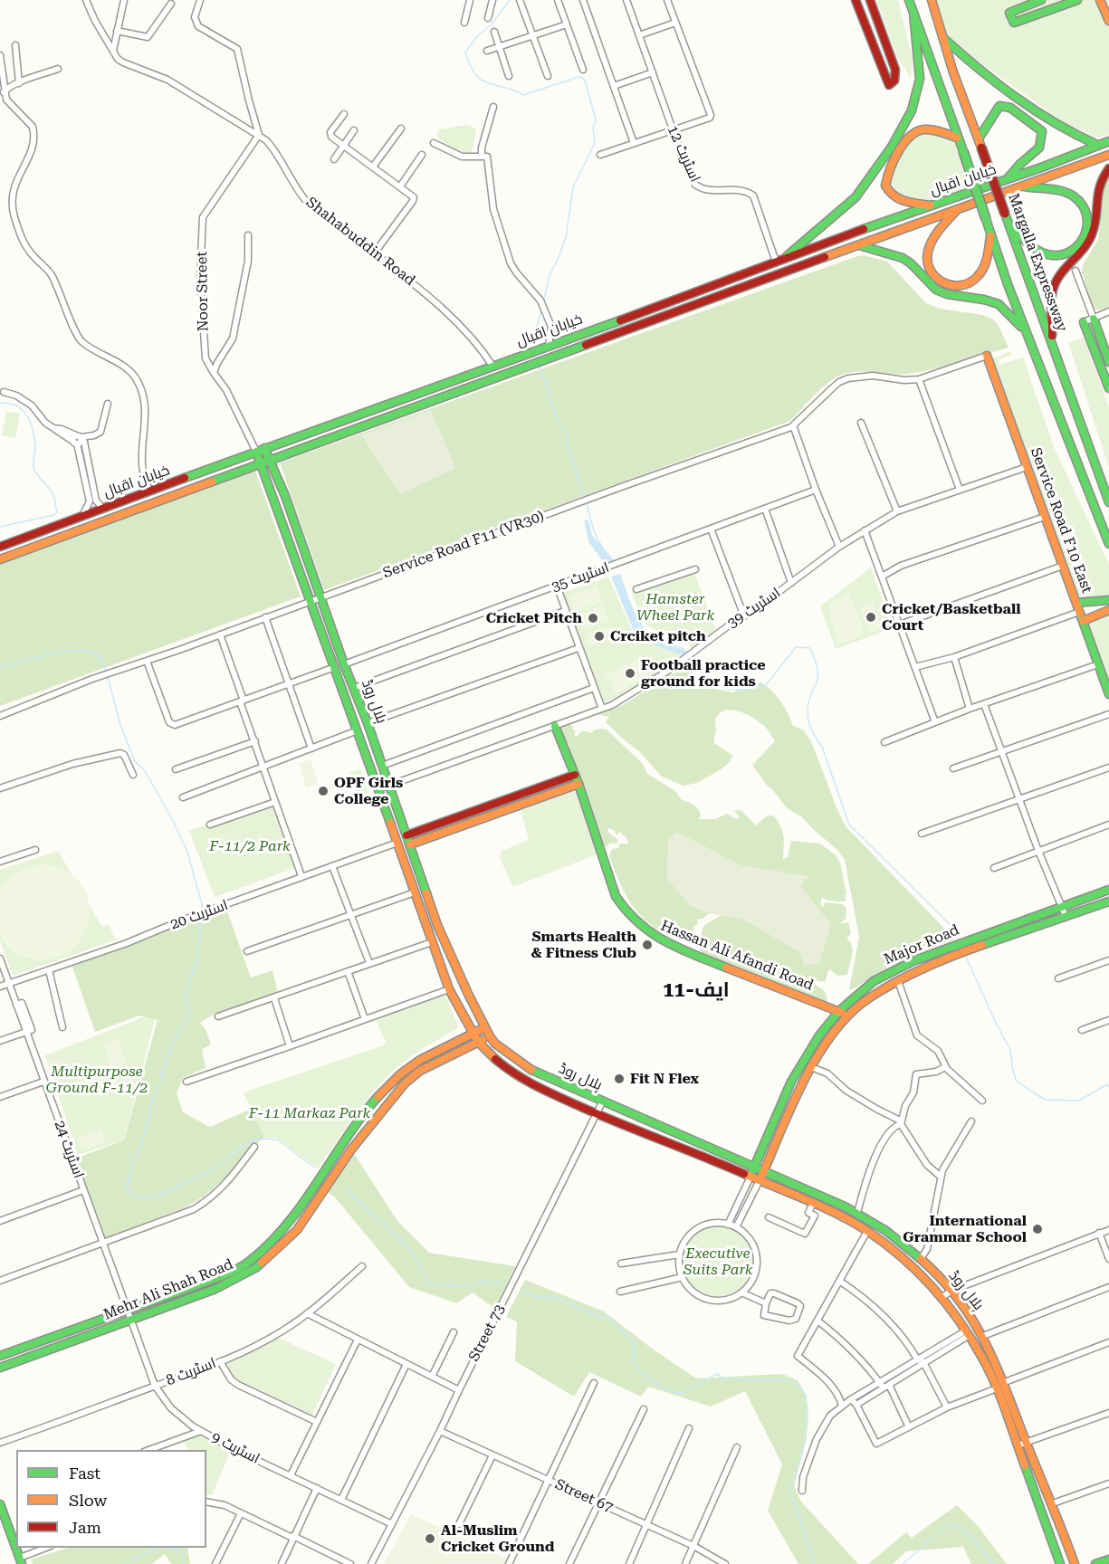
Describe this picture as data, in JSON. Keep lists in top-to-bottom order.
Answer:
{
  "streets": {
    "street": [
      "اسٹریٹ 12",
      "خیابان اقبال",
      "Shahabuddin Road",
      "Margalla Expressway",
      "Noor Street",
      "Service Road F10 East",
      "Service Road F11 (VR30)",
      "اسٹریٹ 35",
      "اسٹریٹ 39",
      "ہلال روڈ",
      "اسٹریٹ 20",
      "Major Road",
      "Hassan Ali Afandi Road",
      "اسٹریٹ 24",
      "Mehr Ali Shah Road",
      "Street 73",
      "اسٹریٹ 8",
      "اسٹریٹ 9",
      "Street 67"
    ]
  },
  "crossings": [
    ["اسٹریٹ 12", "خیابان اقبال"],
    ["خیابان اقبال", "Shahabuddin Road"],
    ["خیابان اقبال", "Noor Street"],
    ["خیابان اقبال", "ہلال روڈ"],
    ["Shahabuddin Road", "Noor Street"],
    ["Noor Street", "ہلال روڈ"],
    ["Service Road F10 East", "اسٹریٹ 39"],
    ["Service Road F11 (VR30)", "ہلال روڈ"],
    ["اسٹریٹ 35", "ہلال روڈ"],
    ["اسٹریٹ 39", "ہلال روڈ"],
    ["اسٹریٹ 39", "Hassan Ali Afandi Road"],
    ["ہلال روڈ", "اسٹریٹ 20"],
    ["ہلال روڈ", "Major Road"],
    ["ہلال روڈ", "Mehr Ali Shah Road"],
    ["ہلال روڈ", "Street 73"],
    ["اسٹریٹ 20", "اسٹریٹ 24"],
    ["Major Road", "Hassan Ali Afandi Road"],
    ["اسٹریٹ 24", "Mehr Ali Shah Road"],
    ["اسٹریٹ 24", "اسٹریٹ 9"],
    ["Mehr Ali Shah Road", "اسٹریٹ 9"],
    ["Street 73", "اسٹریٹ 9"],
    ["Street 73", "Street 67"],
    ["اسٹریٹ 8", "اسٹریٹ 9"]
  ],
  "districts": ["ایف-11"],
  "parks": [
    "Hamster Wheel Park",
    "F-11/2 Park",
    "Multipurpose Ground F-11/2",
    "F-11 Markaz Park",
    "Executive Suits Park"
  ],
  "places": [
    "Cricket/Basketball Court",
    "Cricket Pitch",
    "Crciket pitch",
    "Football practice ground for kids",
    "OPF Girls College",
    "Smarts Health & Fitness Club",
    "Fit N Flex",
    "International Grammar School",
    "Al-Muslim Cricket Ground"
  ],
  "legend": ["Fast", "Slow", "Jam"]
}
